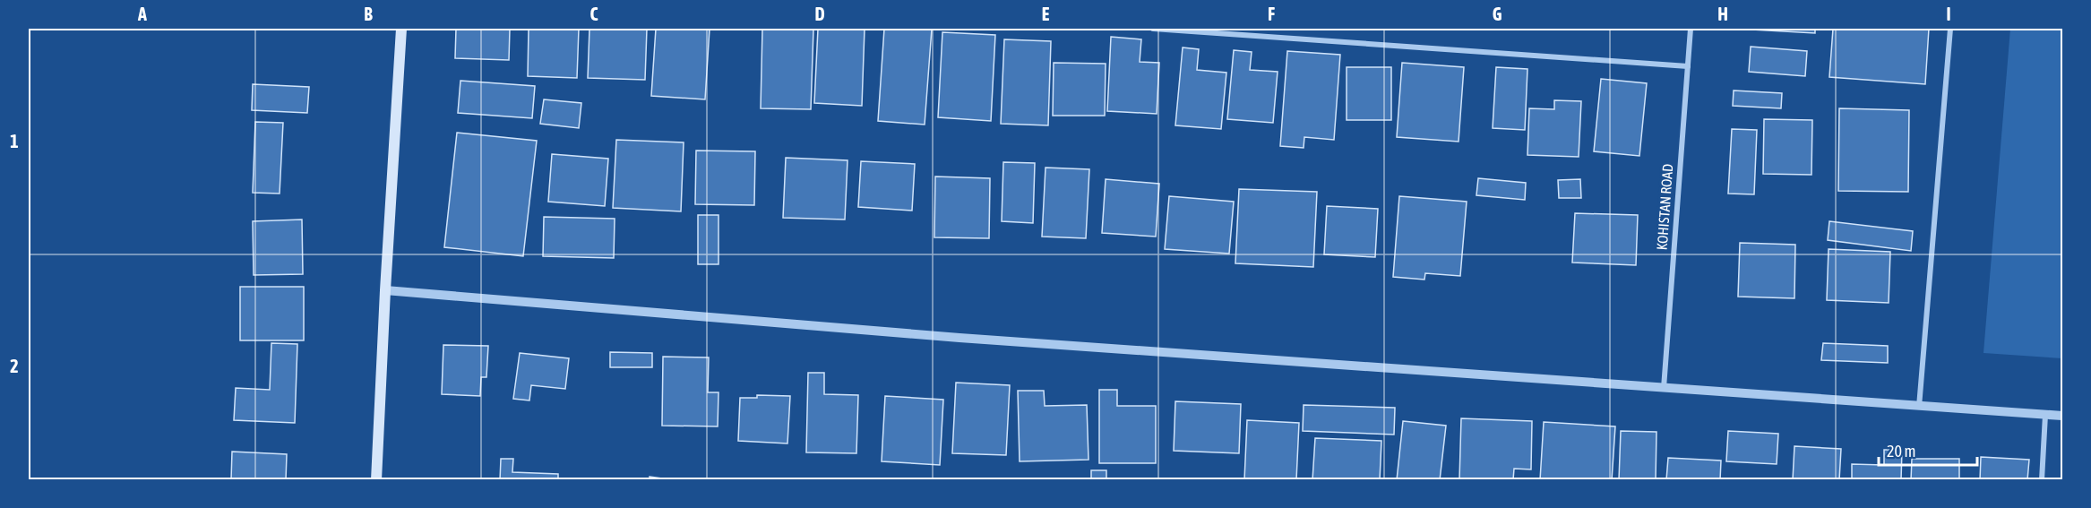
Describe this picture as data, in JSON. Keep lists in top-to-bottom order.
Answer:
{
  "streets": {
    "street": ["KOHISTAN ROAD"]
  },
  "scale_bar": "20 m",
  "grid": {
    "columns": [
      "A",
      "B",
      "C",
      "D",
      "E",
      "F",
      "G",
      "H",
      "I"
    ],
    "rows": ["1", "2"]
  }
}
